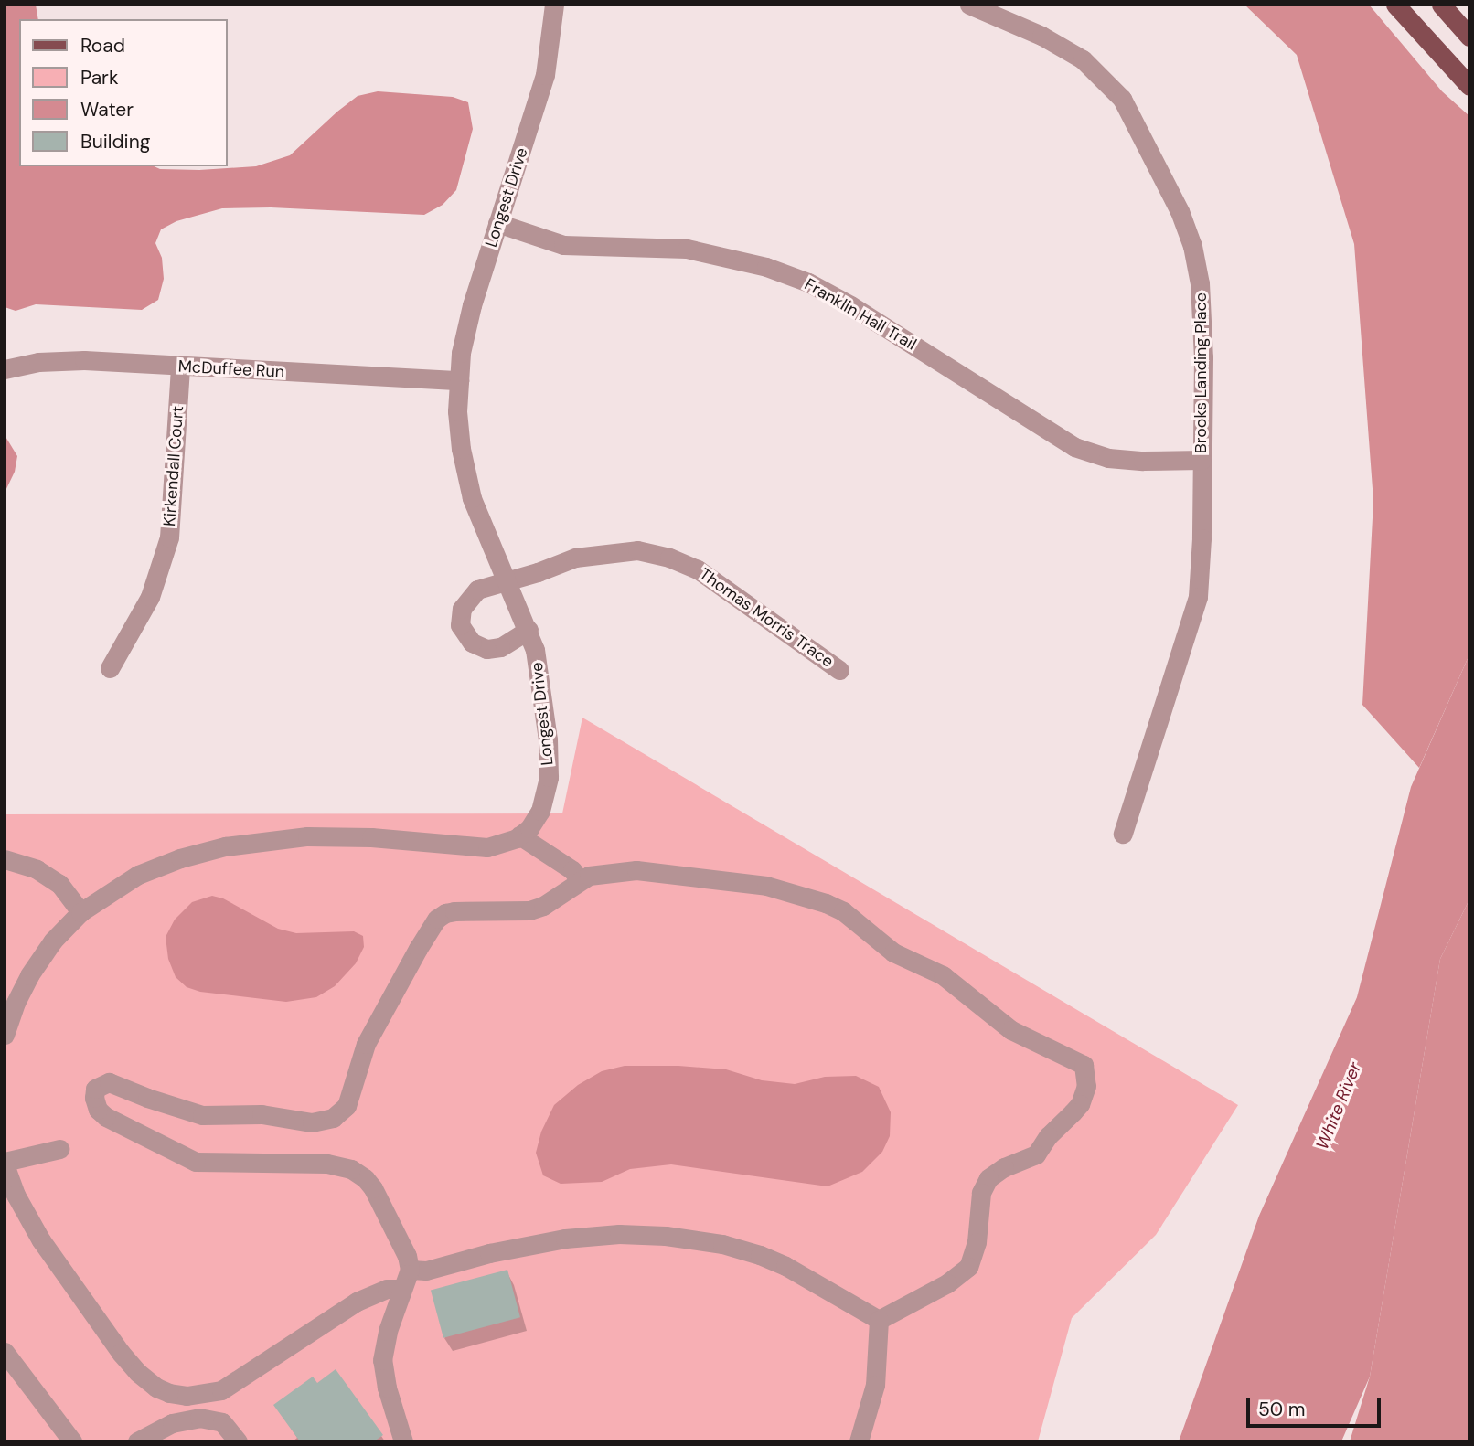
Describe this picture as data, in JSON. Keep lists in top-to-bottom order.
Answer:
{
  "streets": {
    "street": [
      "Longest Drive",
      "Franklin Hall Trail",
      "McDuffee Run",
      "Brooks Landing Place",
      "Kirkendall Court",
      "Thomas Morris Trace"
    ]
  },
  "crossings": [
    ["Longest Drive", "Franklin Hall Trail"],
    ["Longest Drive", "McDuffee Run"],
    ["Longest Drive", "Thomas Morris Trace"],
    ["Franklin Hall Trail", "Brooks Landing Place"],
    ["McDuffee Run", "Kirkendall Court"]
  ],
  "water": ["White River"],
  "legend": [
    "Road",
    "Park",
    "Water",
    "Building"
  ],
  "scale_bar": "50 m"
}
